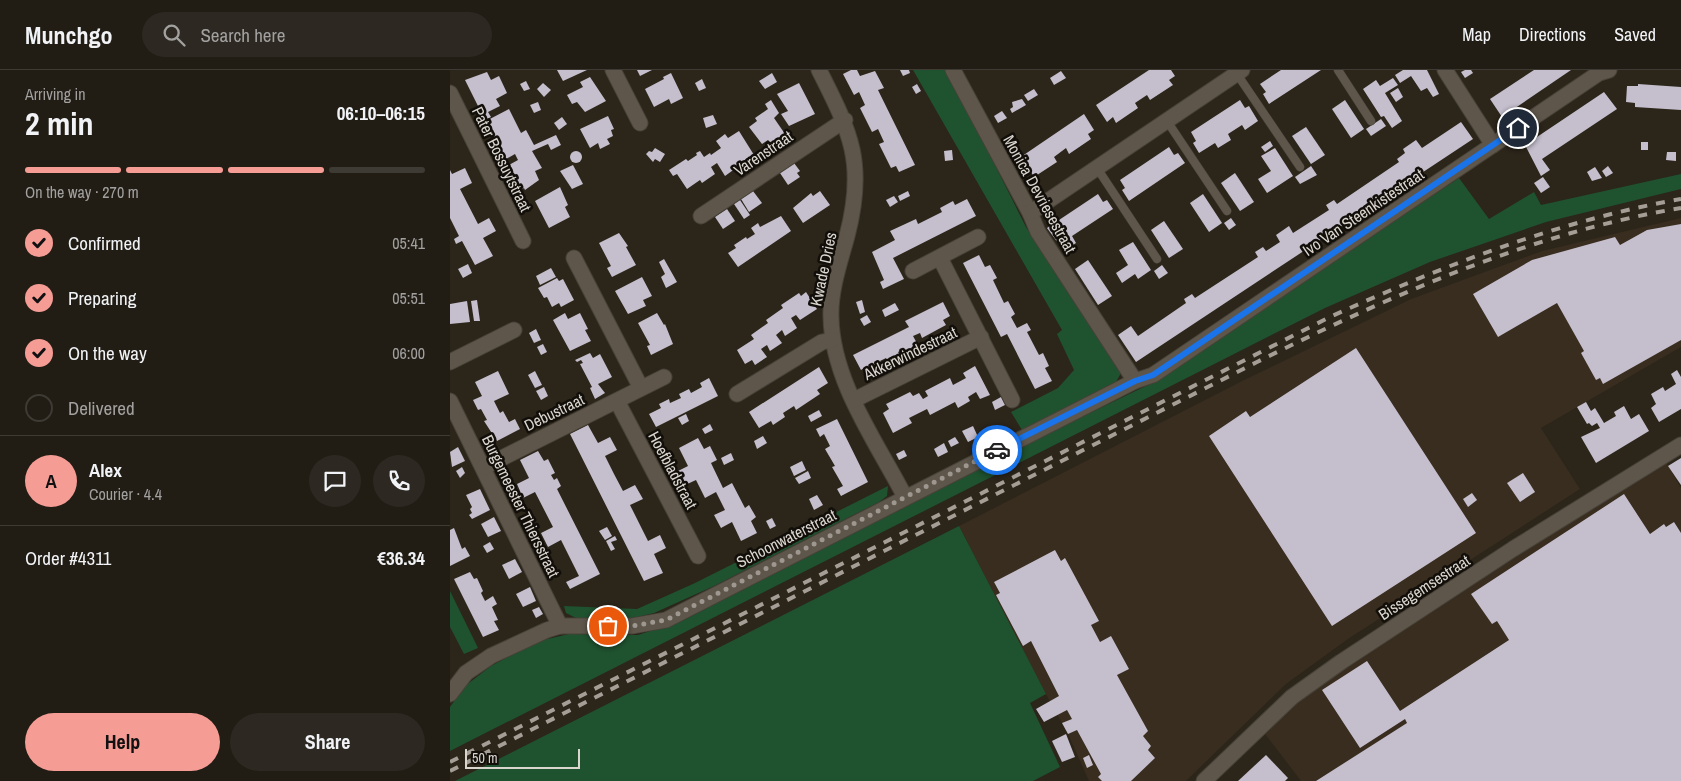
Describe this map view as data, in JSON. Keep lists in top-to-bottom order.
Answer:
{
  "streets": {
    "street": [
      "Varenstraat",
      "Pater Bossuytstraat",
      "Monica Devriesestraat",
      "Ivo Van Steenkistestraat",
      "Kwade Dries",
      "Akkerwindestraat",
      "Debustraat",
      "Hoefbladstraat",
      "Burgemeester Thiersstraat",
      "Schoonwaterstraat",
      "Bissegemsestraat"
    ]
  },
  "crossings": [
    ["Varenstraat", "Kwade Dries"],
    ["Monica Devriesestraat", "Ivo Van Steenkistestraat"],
    ["Monica Devriesestraat", "Schoonwaterstraat"],
    ["Ivo Van Steenkistestraat", "Schoonwaterstraat"],
    ["Kwade Dries", "Akkerwindestraat"],
    ["Kwade Dries", "Schoonwaterstraat"],
    ["Debustraat", "Hoefbladstraat"],
    ["Debustraat", "Burgemeester Thiersstraat"],
    ["Burgemeester Thiersstraat", "Schoonwaterstraat"]
  ],
  "scale_bar": "50 m",
  "page": {
    "header": "Munchgo",
    "search": "Search here",
    "nav": ["Map", "Directions", "Saved"],
    "heading": ["2 min", "Arriving in", "06:10–06:15"],
    "panel": [
      "Alex",
      "Courier · 4.4",
      "Order #4311",
      "€36.34"
    ],
    "bar": "On the way · 270 m",
    "list": [
      ["Confirmed", "05:41"],
      ["Preparing", "05:51"],
      ["On the way", "06:00"],
      "Delivered"
    ],
    "round": "A",
    "buttons": ["Help", "Share"],
    "scale": "50 m"
  }
}
